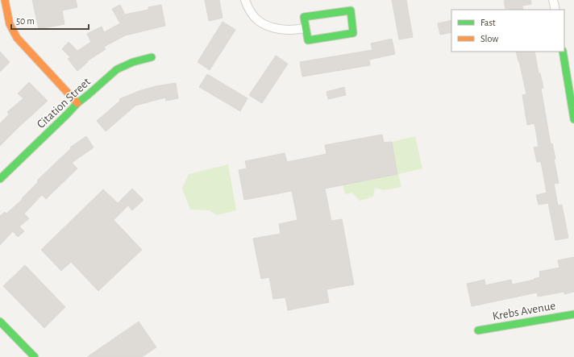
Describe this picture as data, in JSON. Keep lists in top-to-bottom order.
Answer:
{
  "streets": {
    "street": ["Citation Street", "Krebs Avenue"]
  },
  "legend": ["Fast", "Slow"],
  "scale_bar": "50 m"
}
